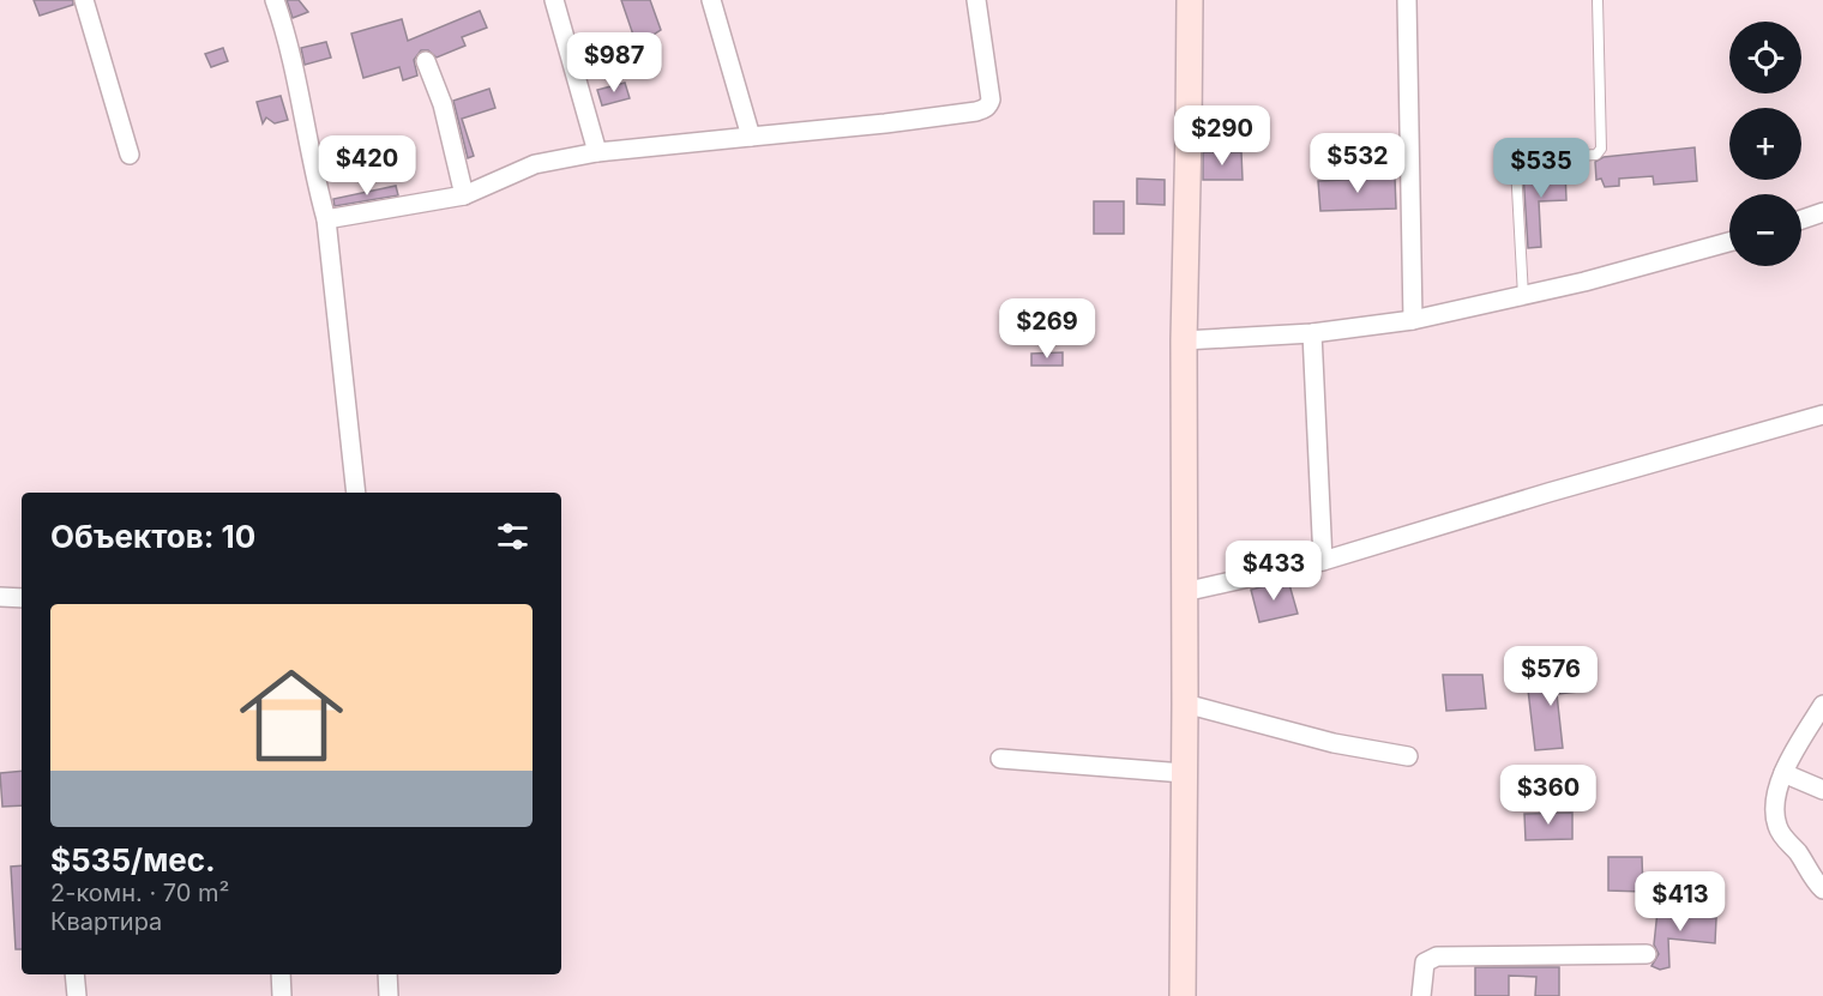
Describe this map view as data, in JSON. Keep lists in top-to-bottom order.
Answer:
{
  "page": {
    "map_buttons": ["+", "−"],
    "price": [
      "$987",
      "$290",
      "$532",
      "$420",
      "$535",
      "$269",
      "$433",
      "$576",
      "$360",
      "$413"
    ],
    "heading": "Объектов: 10",
    "list": [
      {
        "name": "$535/мес.",
        "note": "2-комн. · 70 m² · Квартира"
      }
    ]
  }
}
